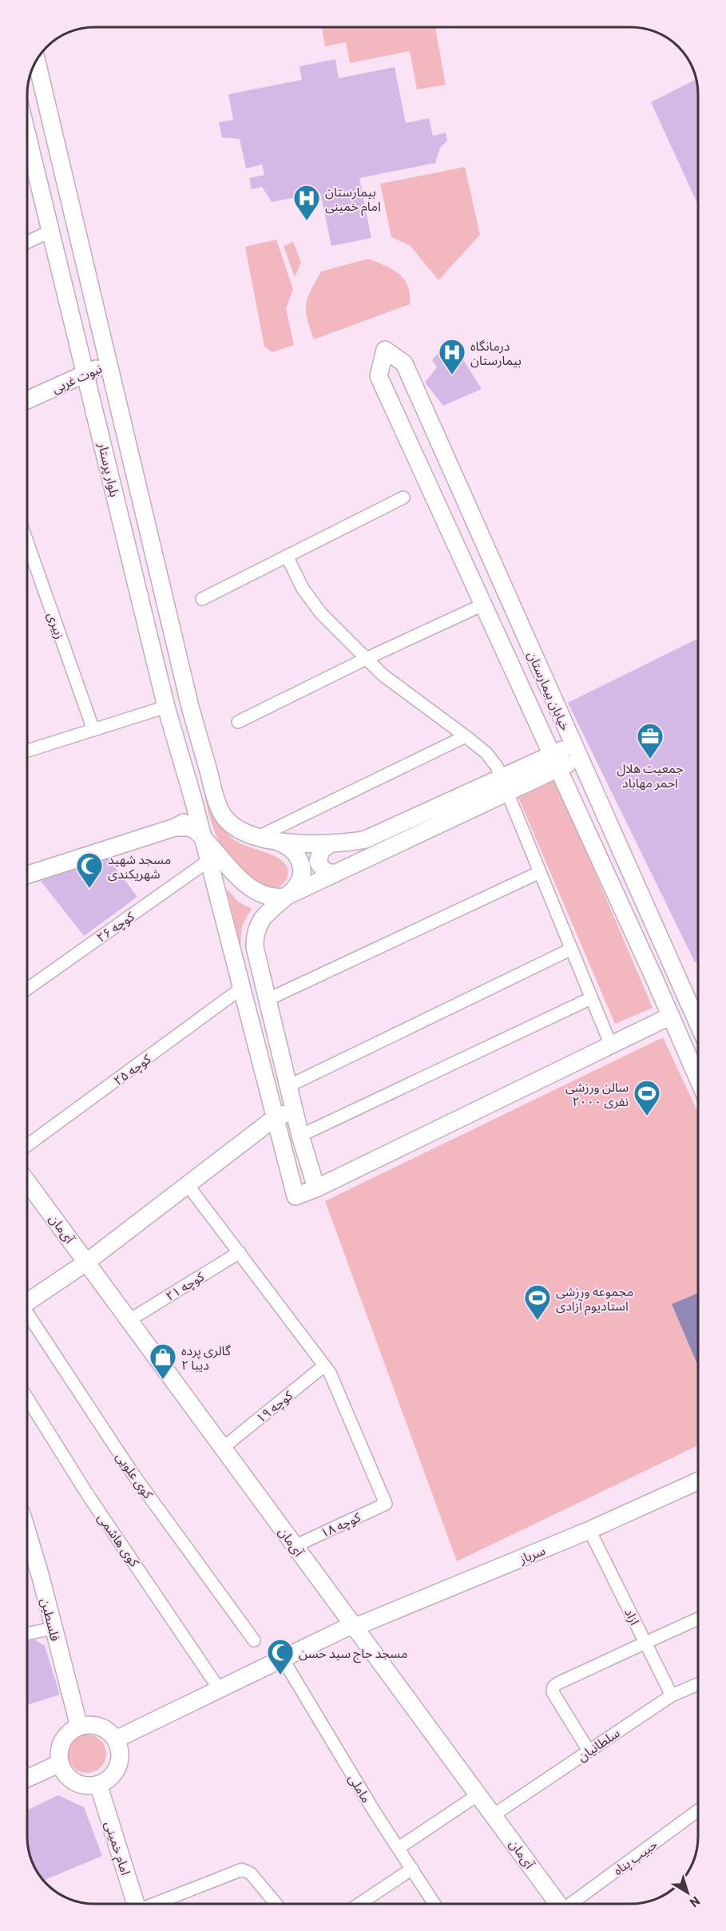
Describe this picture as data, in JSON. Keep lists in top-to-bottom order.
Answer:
{
  "streets": {
    "street": [
      "نبوت غربی",
      "بلوار پرستار",
      "زبیری",
      "خیابان بیمارستان",
      "کوچه ۲۶",
      "کوچه ۲۵",
      "آی‌مان",
      "کوچه ۲۱",
      "کوچه ۱۹",
      "کوی علویی",
      "کوچه ۱۸",
      "کوی هاشمی",
      "سرباز",
      "ازاد",
      "فلسطین",
      "سلطانیان",
      "ماملی",
      "امام خمینی",
      "حبیب پناه"
    ]
  },
  "crossings": [
    ["نبوت غربی", "بلوار پرستار"],
    ["بلوار پرستار", "کوچه ۲۶"],
    ["بلوار پرستار", "کوچه ۲۵"],
    ["آی‌مان", "کوچه ۲۱"],
    ["آی‌مان", "کوچه ۱۹"],
    ["آی‌مان", "کوچه ۱۸"],
    ["آی‌مان", "سرباز"],
    ["آی‌مان", "سلطانیان"],
    ["کوچه ۱۹", "کوچه ۱۸"],
    ["سرباز", "ازاد"],
    ["ازاد", "سلطانیان"],
    ["فلسطین", "امام خمینی"]
  ],
  "places": {
    "hospital": ["بیمارستان امام خمینی", "درمانگاه بیمارستان"],
    "office": ["جمعیت هلال احمر مهاباد"],
    "mosque": ["مسجد شهید شهریکندی", "مسجد حاج سید حسن"],
    "sports": ["سالن ورزشی ۲۰۰۰ نفری", "مجموعه ورزشی استادیوم آزادی"],
    "shop": ["گالری پرده دیبا ۲"]
  },
  "north": "bottom right"
}
